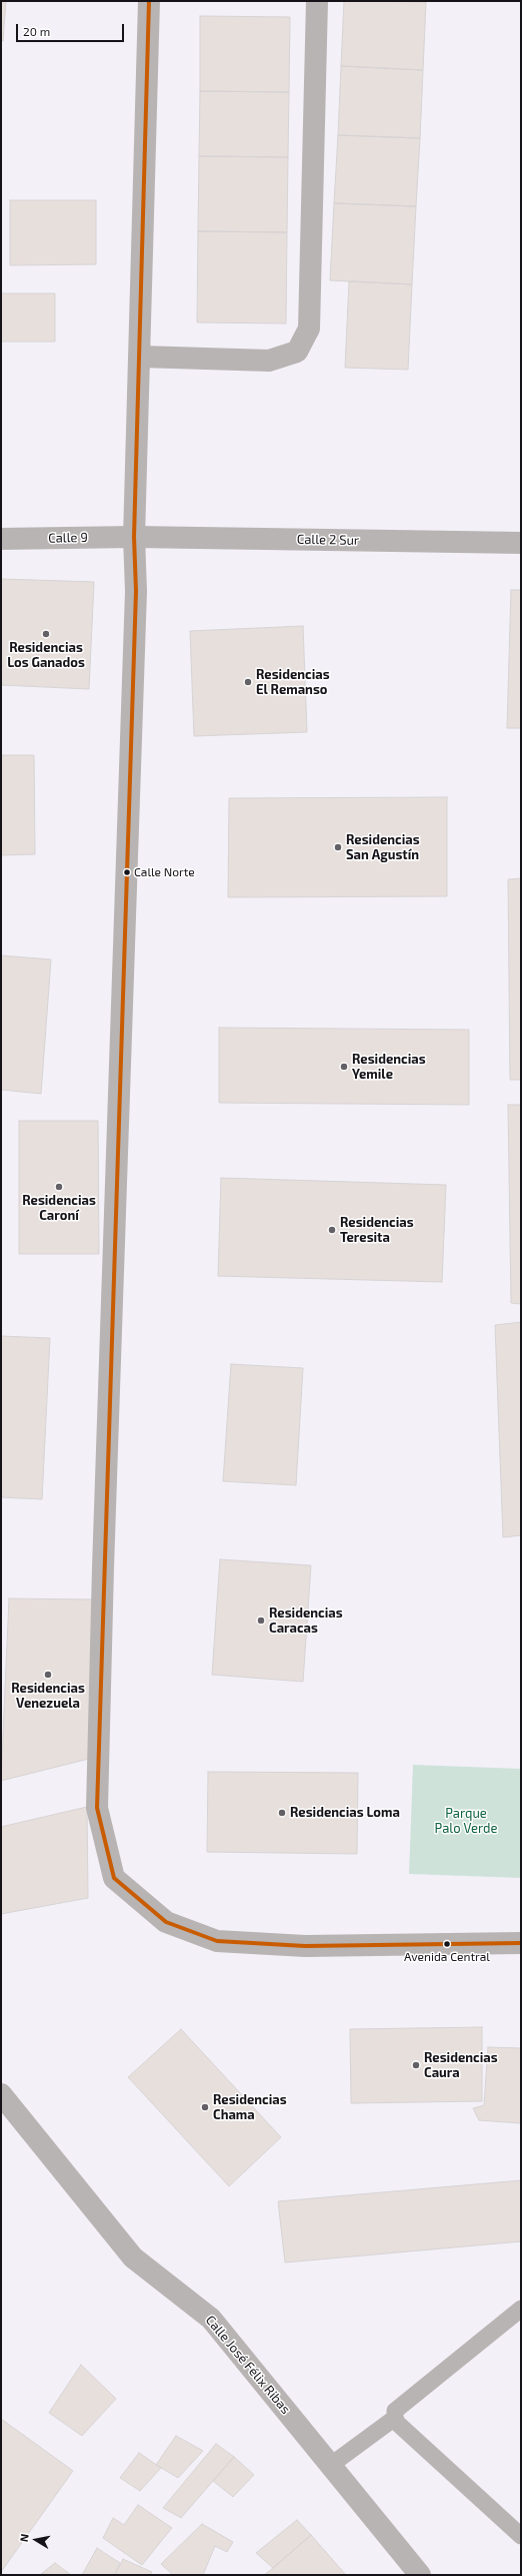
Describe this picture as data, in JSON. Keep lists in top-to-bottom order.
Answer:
{
  "streets": {
    "street": ["Calle 9", "Calle 2 Sur", "Calle José Félix Ribas"]
  },
  "crossings": [
    ["Calle 9", "Calle 2 Sur"]
  ],
  "parks": ["Parque Palo Verde"],
  "places": [
    "Residencias Los Ganados",
    "Residencias El Remanso",
    "Residencias San Agustín",
    "Calle Norte",
    "Residencias Yemile",
    "Residencias Caroní",
    "Residencias Teresita",
    "Residencias Caracas",
    "Residencias Venezuela",
    "Residencias Loma",
    "Avenida Central",
    "Residencias Caura",
    "Residencias Chama"
  ],
  "scale_bar": "20 m",
  "north": "left"
}
